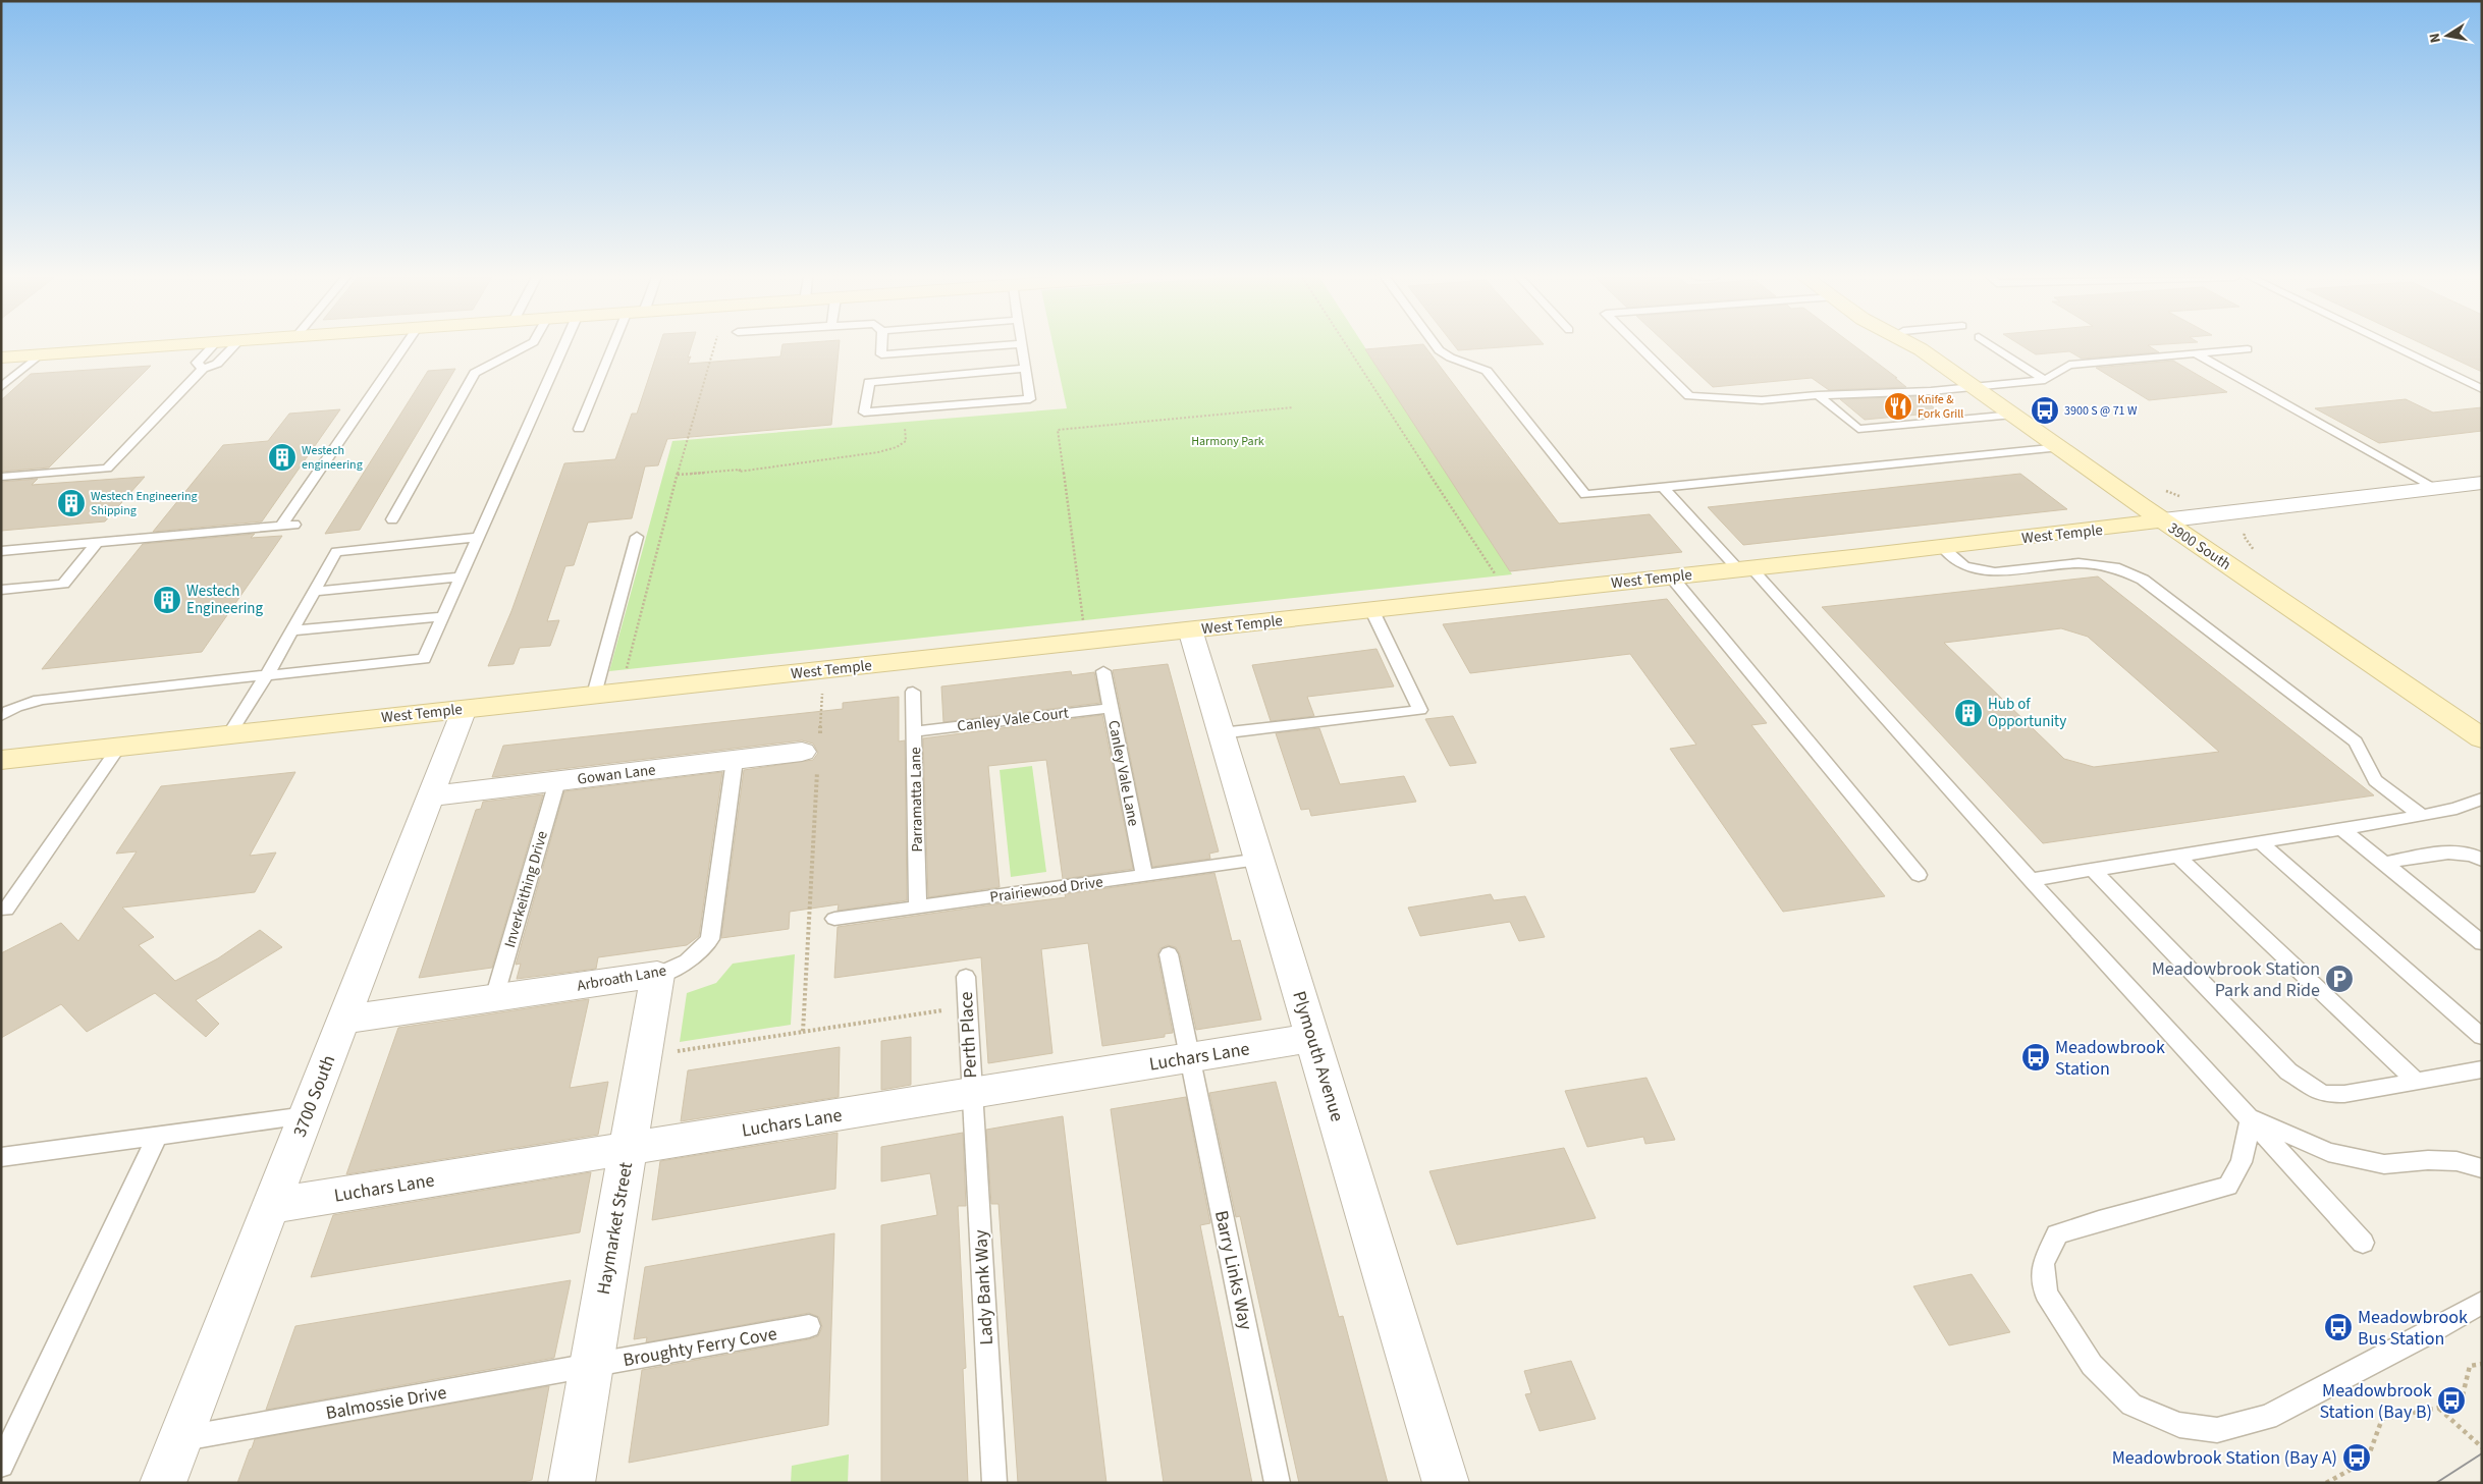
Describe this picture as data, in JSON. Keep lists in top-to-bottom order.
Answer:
{
  "streets": {
    "street": [
      "West Temple",
      "3900 South",
      "Gowan Lane",
      "Arbroath Lane",
      "Luchars Lane",
      "Plymouth Avenue",
      "3700 South",
      "Haymarket Street"
    ],
    "lane": [
      "Canley Vale Court",
      "Canley Vale Lane",
      "Parramatta Lane",
      "Inverkeithing Drive",
      "Prairiewood Drive",
      "Perth Place",
      "Barry Links Way",
      "Lady Bank Way",
      "Broughty Ferry Cove",
      "Balmossie Drive"
    ]
  },
  "crossings": [
    ["West Temple", "3900 South"],
    ["West Temple", "Plymouth Avenue"],
    ["West Temple", "3700 South"],
    ["Canley Vale Court", "Canley Vale Lane"],
    ["Canley Vale Court", "Parramatta Lane"],
    ["Canley Vale Lane", "Prairiewood Drive"],
    ["Gowan Lane", "Inverkeithing Drive"],
    ["Gowan Lane", "Arbroath Lane"],
    ["Gowan Lane", "3700 South"],
    ["Parramatta Lane", "Prairiewood Drive"],
    ["Inverkeithing Drive", "Arbroath Lane"],
    ["Prairiewood Drive", "Plymouth Avenue"],
    ["Arbroath Lane", "3700 South"],
    ["Arbroath Lane", "Haymarket Street"],
    ["Perth Place", "Luchars Lane"],
    ["Perth Place", "Lady Bank Way"],
    ["Luchars Lane", "Plymouth Avenue"],
    ["Luchars Lane", "3700 South"],
    ["Luchars Lane", "Haymarket Street"],
    ["Luchars Lane", "Barry Links Way"],
    ["Luchars Lane", "Lady Bank Way"],
    ["3700 South", "Balmossie Drive"],
    ["Haymarket Street", "Broughty Ferry Cove"],
    ["Haymarket Street", "Balmossie Drive"],
    ["Broughty Ferry Cove", "Balmossie Drive"]
  ],
  "parks": ["Harmony Park"],
  "places": {
    "restaurant": ["Knife & Fork Grill"],
    "bus stop": [
      "3900 S @ 71 W",
      "Meadowbrook Station",
      "Meadowbrook Bus Station",
      "Meadowbrook Station (Bay B)",
      "Meadowbrook Station (Bay A)"
    ],
    "building": [
      "Westech engineering",
      "Westech Engineering Shipping",
      "Westech Engineering",
      "Hub of Opportunity"
    ],
    "parking": ["Meadowbrook Station Park and Ride"]
  },
  "north": "left"
}
